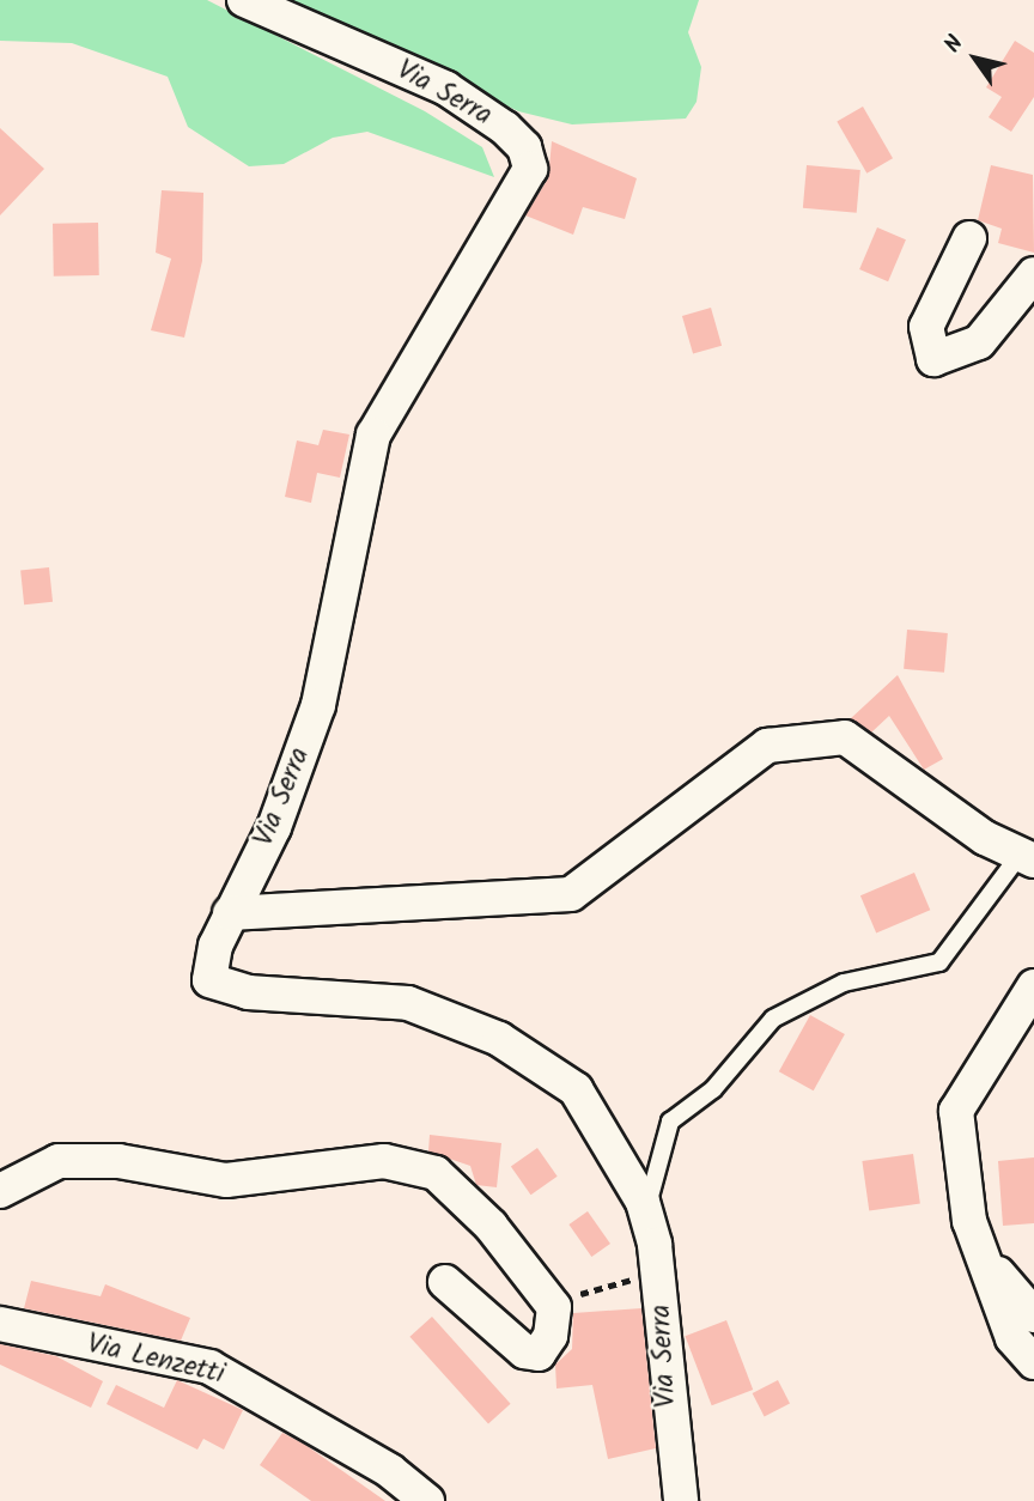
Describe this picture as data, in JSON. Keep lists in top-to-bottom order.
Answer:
{
  "streets": {
    "street": ["Via Serra", "Via Lenzetti"]
  },
  "north": "top left"
}
